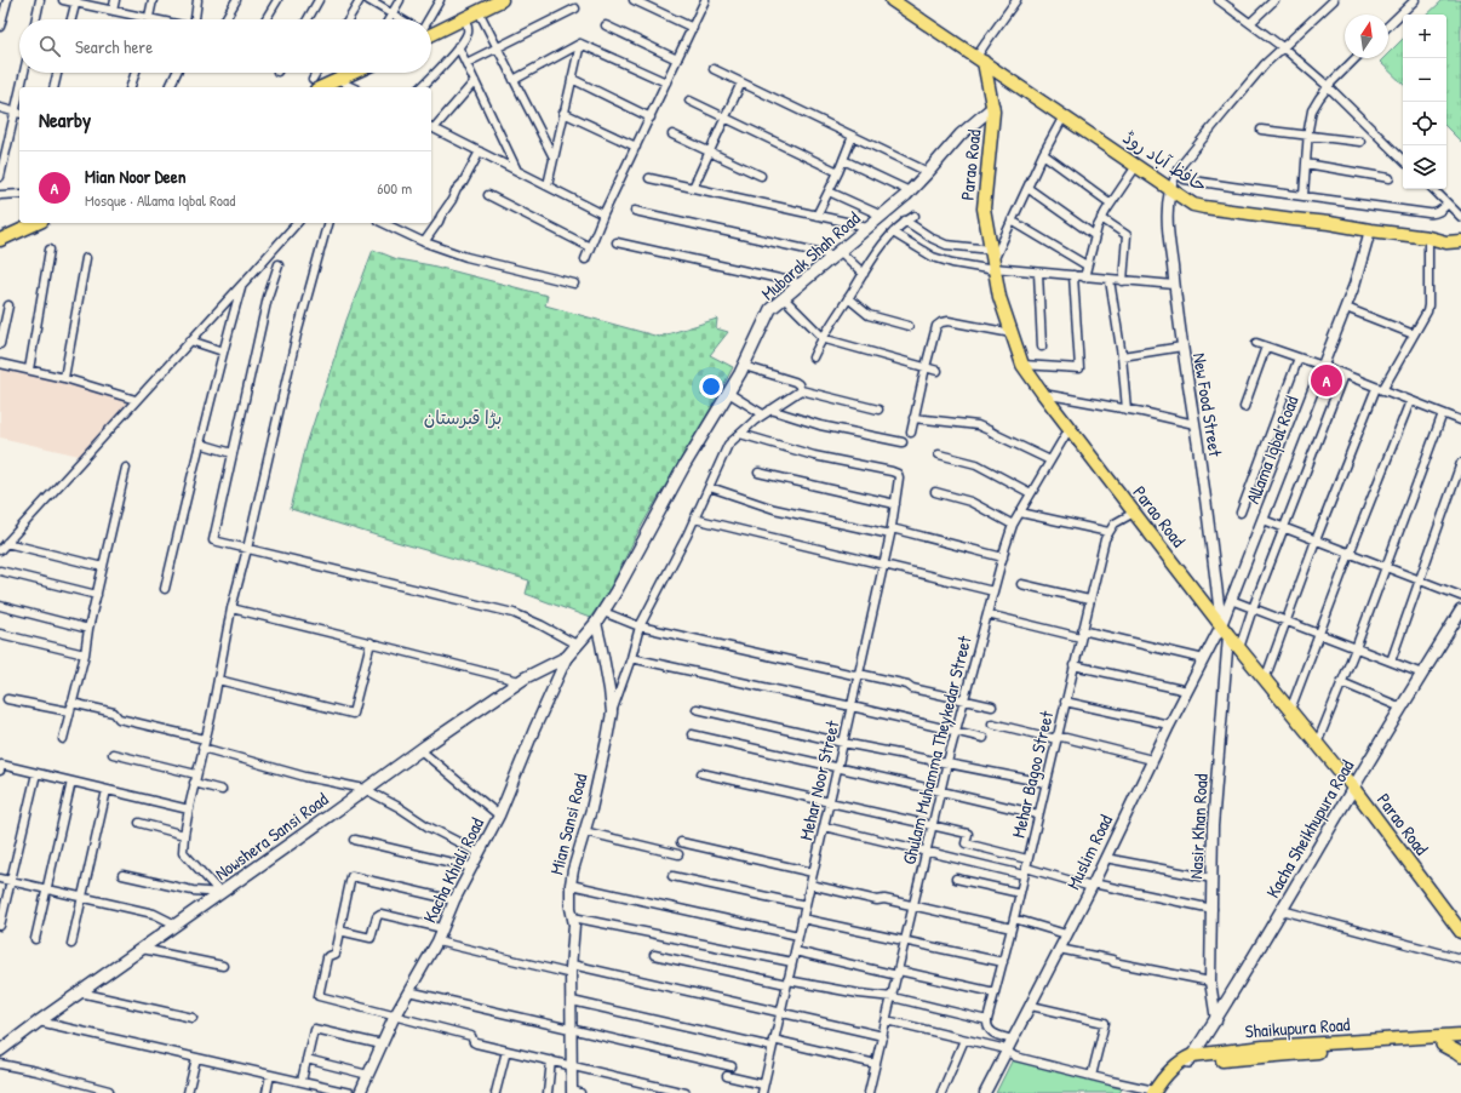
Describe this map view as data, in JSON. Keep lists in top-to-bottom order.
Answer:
{
  "streets": {
    "main road": [
      "حافظ آباد روڈ",
      "Parao Road",
      "Mubarak Shah Road",
      "Kacha Sheikhupura Road",
      "Nowshera Sansi Road",
      "Shaikupura Road"
    ],
    "street": [
      "New Food Street",
      "Allama Iqbal Road",
      "Ghulam Muhamma Theykedar Street",
      "Mehar Bagoo Street",
      "Mehar Noor Street",
      "Mian Sansi Road",
      "Nasir Khan Road",
      "Muslim Road",
      "Kacha Khiali Road"
    ]
  },
  "crossings": [
    ["حافظ آباد روڈ", "Parao Road"],
    ["حافظ آباد روڈ", "New Food Street"],
    ["حافظ آباد روڈ", "Allama Iqbal Road"],
    ["Parao Road", "Mubarak Shah Road"],
    ["Parao Road", "New Food Street"],
    ["Parao Road", "Allama Iqbal Road"],
    ["Parao Road", "Ghulam Muhamma Theykedar Street"],
    ["Parao Road", "Mehar Bagoo Street"],
    ["Parao Road", "Nasir Khan Road"],
    ["Parao Road", "Kacha Sheikhupura Road"],
    ["Parao Road", "Muslim Road"],
    ["Mubarak Shah Road", "Mian Sansi Road"],
    ["Mubarak Shah Road", "Nowshera Sansi Road"],
    ["Mubarak Shah Road", "Kacha Khiali Road"],
    ["New Food Street", "Allama Iqbal Road"],
    ["New Food Street", "Nasir Khan Road"],
    ["New Food Street", "Muslim Road"],
    ["Allama Iqbal Road", "Nasir Khan Road"],
    ["Allama Iqbal Road", "Muslim Road"],
    ["Nasir Khan Road", "Kacha Sheikhupura Road"],
    ["Nasir Khan Road", "Muslim Road"],
    ["Kacha Sheikhupura Road", "Shaikupura Road"],
    ["Nowshera Sansi Road", "Kacha Khiali Road"]
  ],
  "parks": ["بڑا قبرستان"],
  "north": "top",
  "page": {
    "map_buttons": ["+", "−"],
    "search": "Search here",
    "heading": "Nearby",
    "list": [
      {
        "mark": "A",
        "name": "Mian Noor Deen",
        "note": "Mosque · Allama Iqbal Road",
        "value": "600 m"
      }
    ],
    "pins": "A"
  }
}
